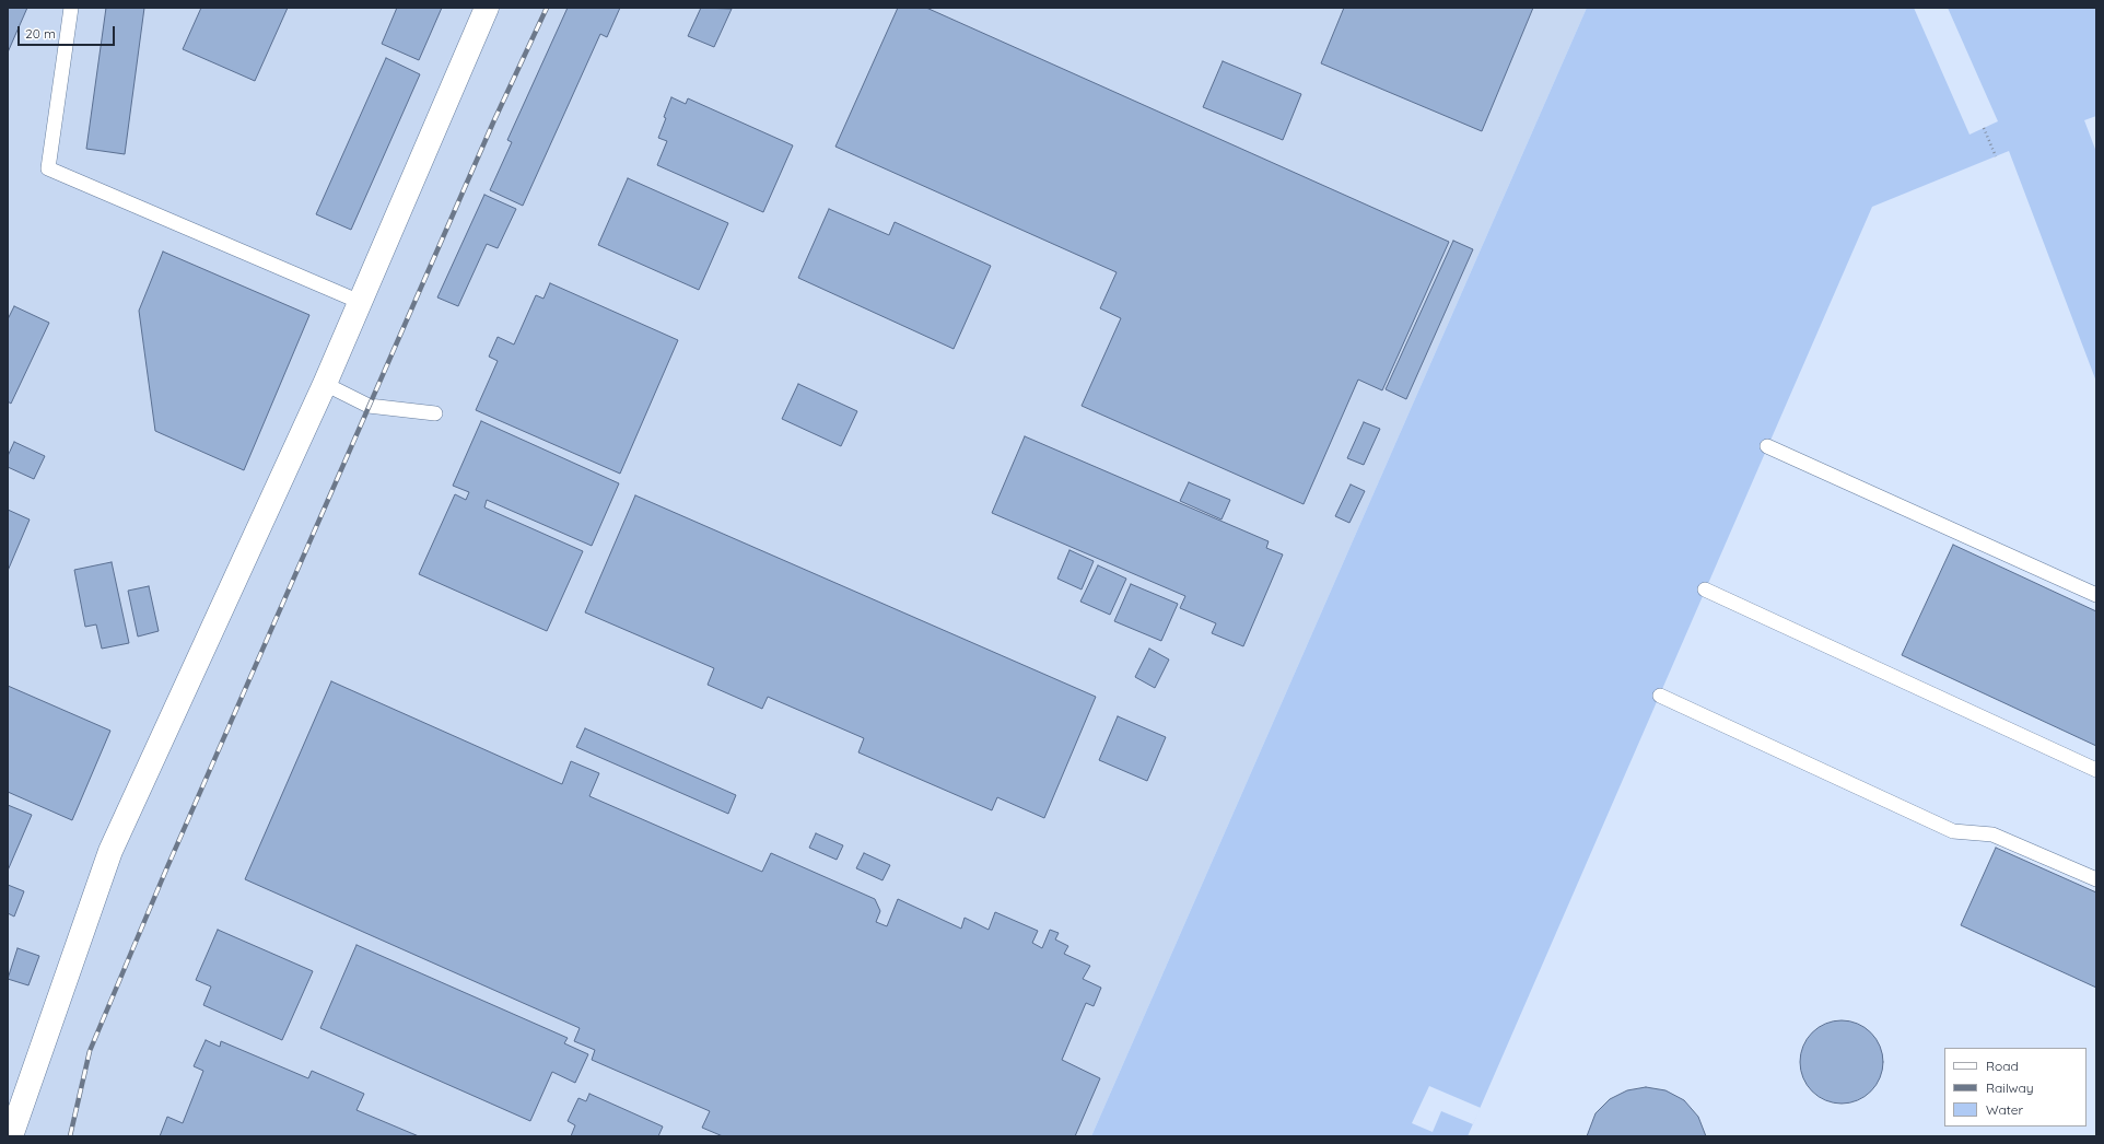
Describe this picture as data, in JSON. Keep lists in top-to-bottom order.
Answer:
{
  "legend": ["Road", "Railway", "Water"],
  "scale_bar": "20 m"
}
